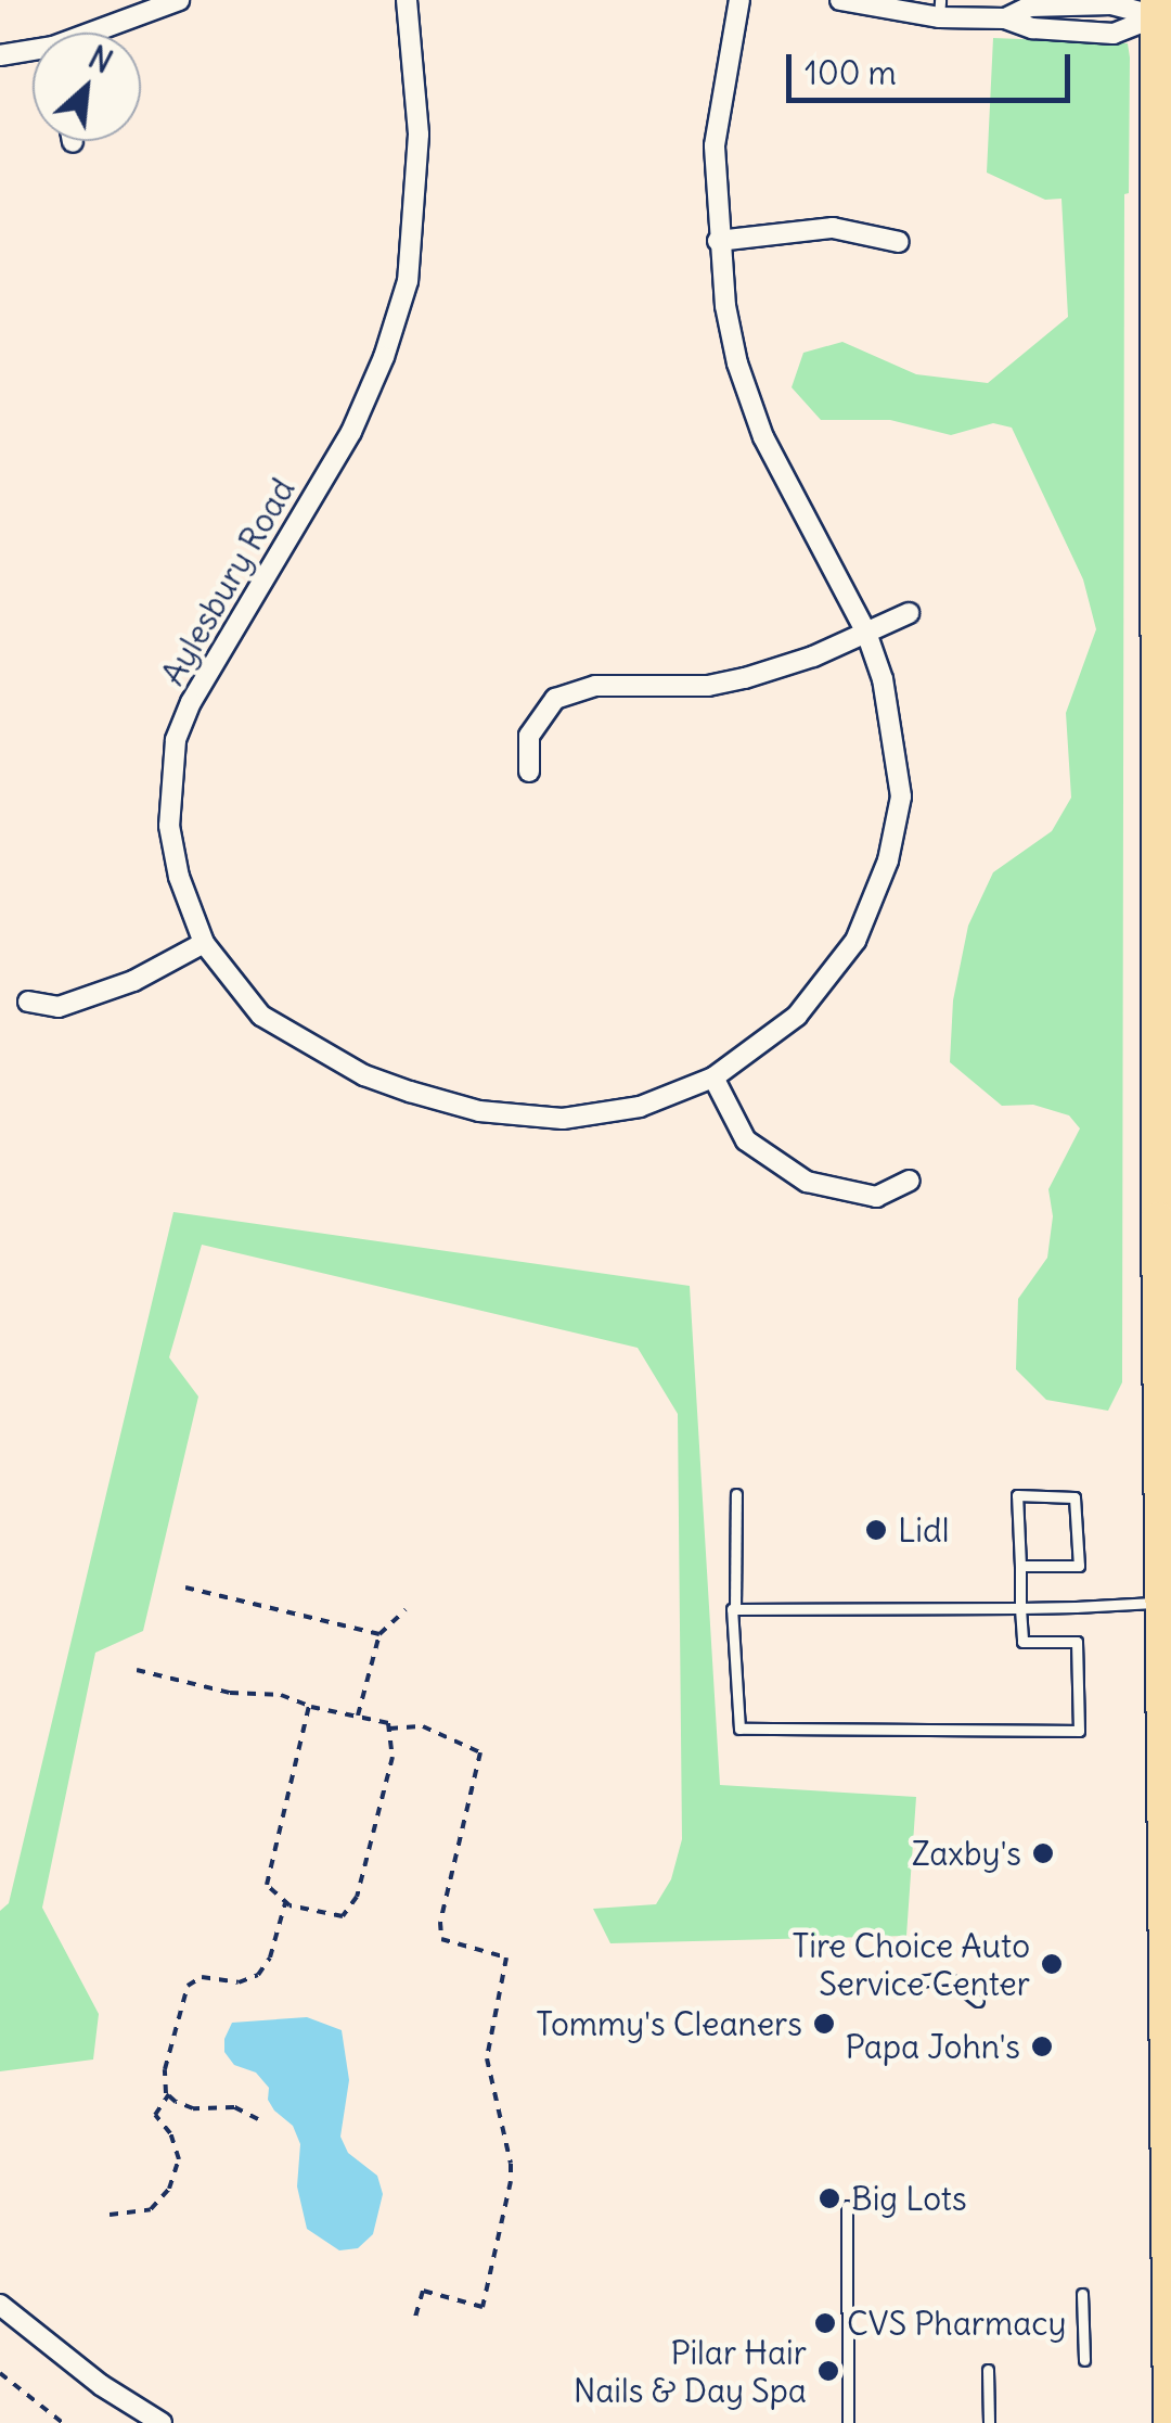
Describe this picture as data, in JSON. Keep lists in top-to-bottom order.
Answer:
{
  "streets": {
    "street": ["Aylesbury Road"]
  },
  "places": [
    "Lidl",
    "Zaxby's",
    "Tire Choice Auto Service Center",
    "Tommy's Cleaners",
    "Papa John's",
    "Big Lots",
    "CVS Pharmacy",
    "Pilar Hair Nails & Day Spa"
  ],
  "scale_bar": "100 m",
  "north": "top right"
}
